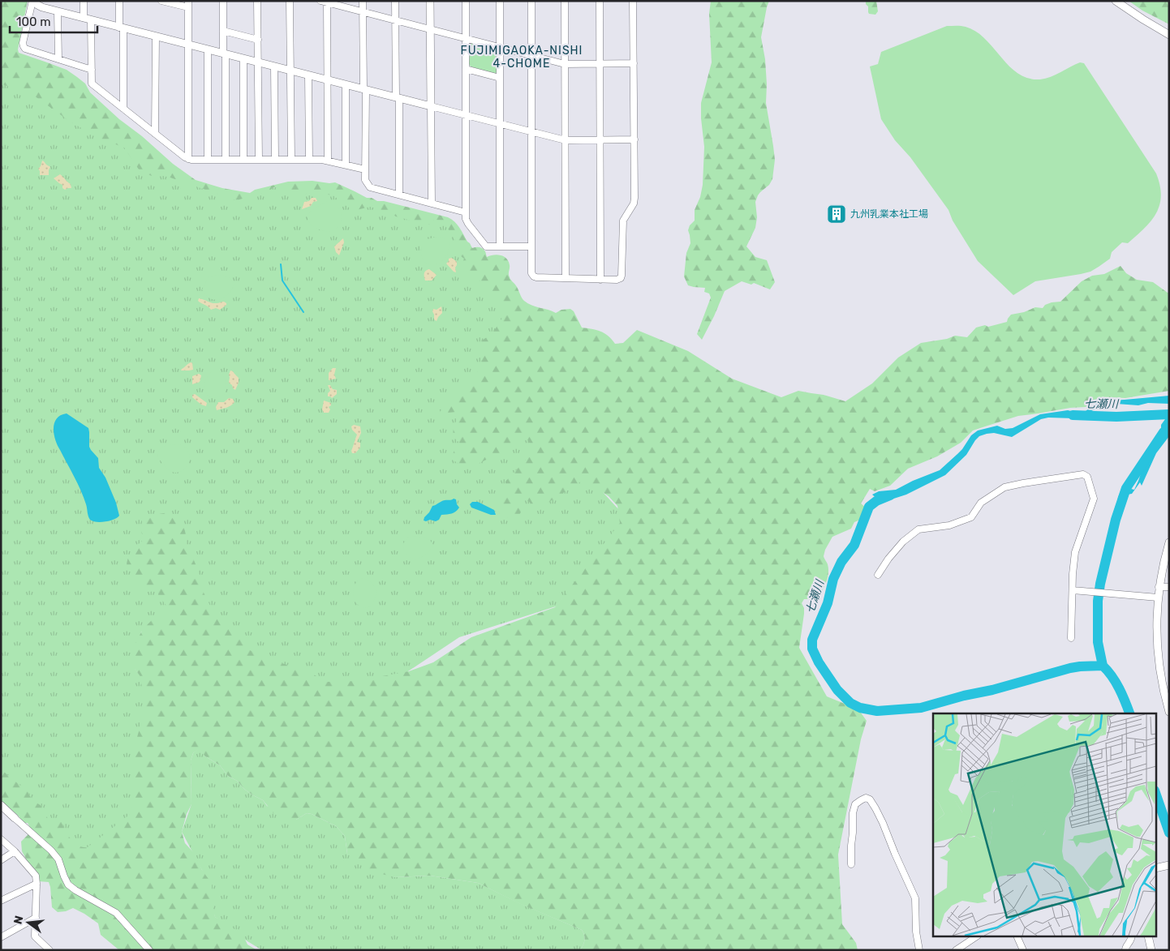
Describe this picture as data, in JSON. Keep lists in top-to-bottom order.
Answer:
{
  "districts": ["FUJIMIGAOKA-NISHI 4-CHOME"],
  "water": ["七瀬川"],
  "places": {
    "building": ["九州乳業本社工場"]
  },
  "scale_bar": "100 m",
  "north": "left"
}
